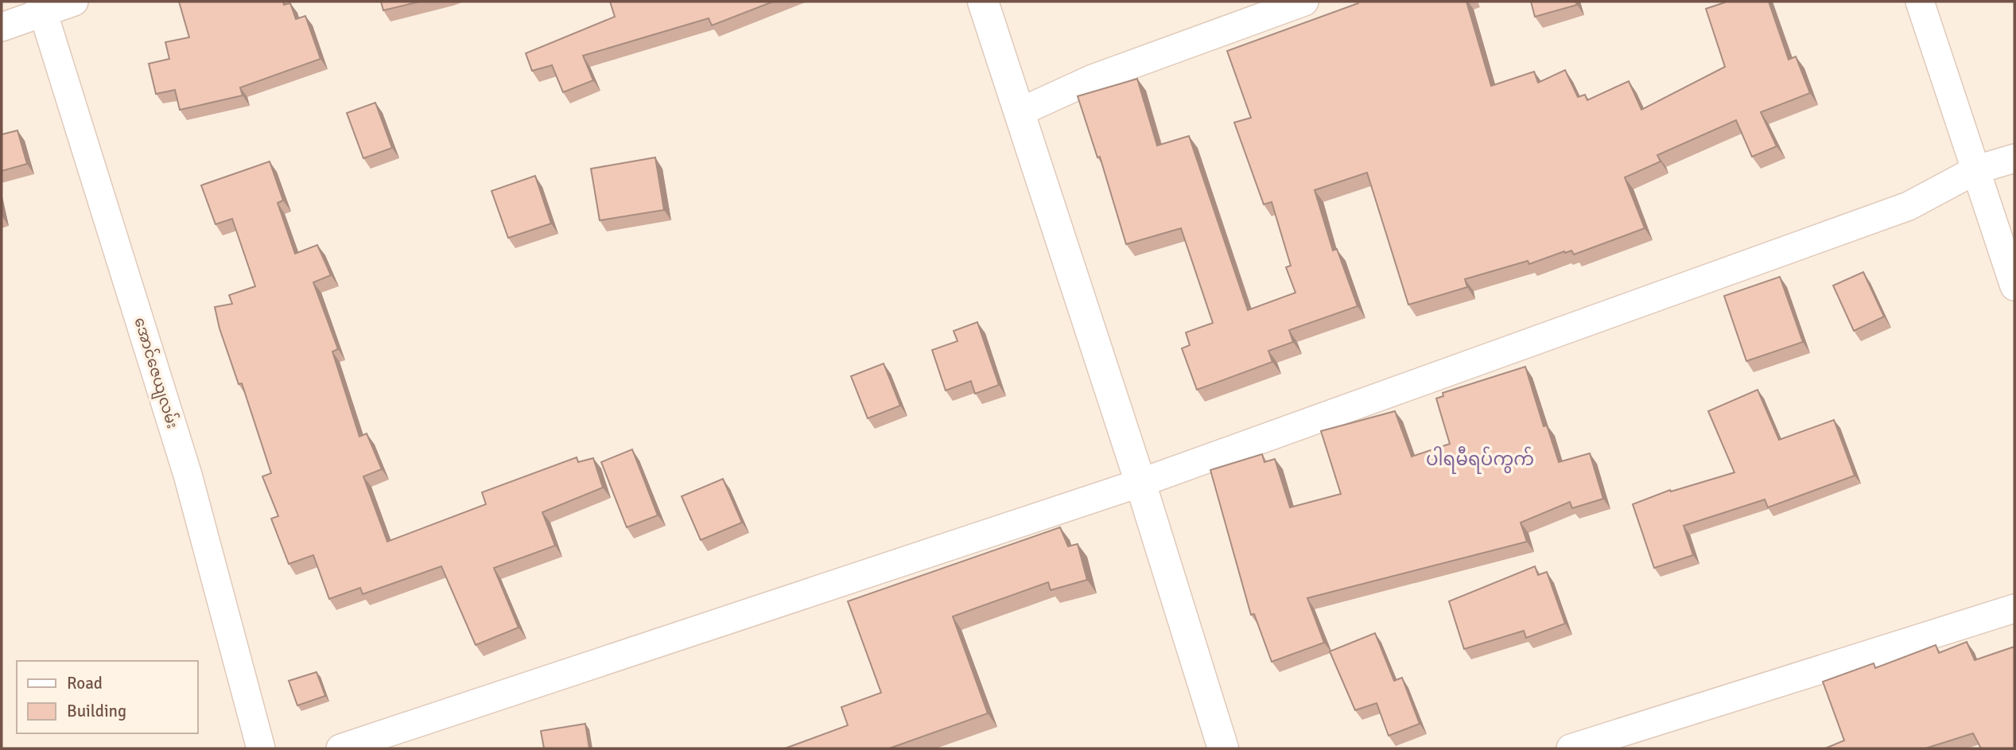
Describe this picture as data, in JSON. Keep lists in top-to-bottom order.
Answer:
{
  "streets": {
    "street": ["အောင်ဇေယျလမ်း"]
  },
  "districts": ["ပါရမီရပ်ကွက်"],
  "legend": ["Road", "Building"]
}
